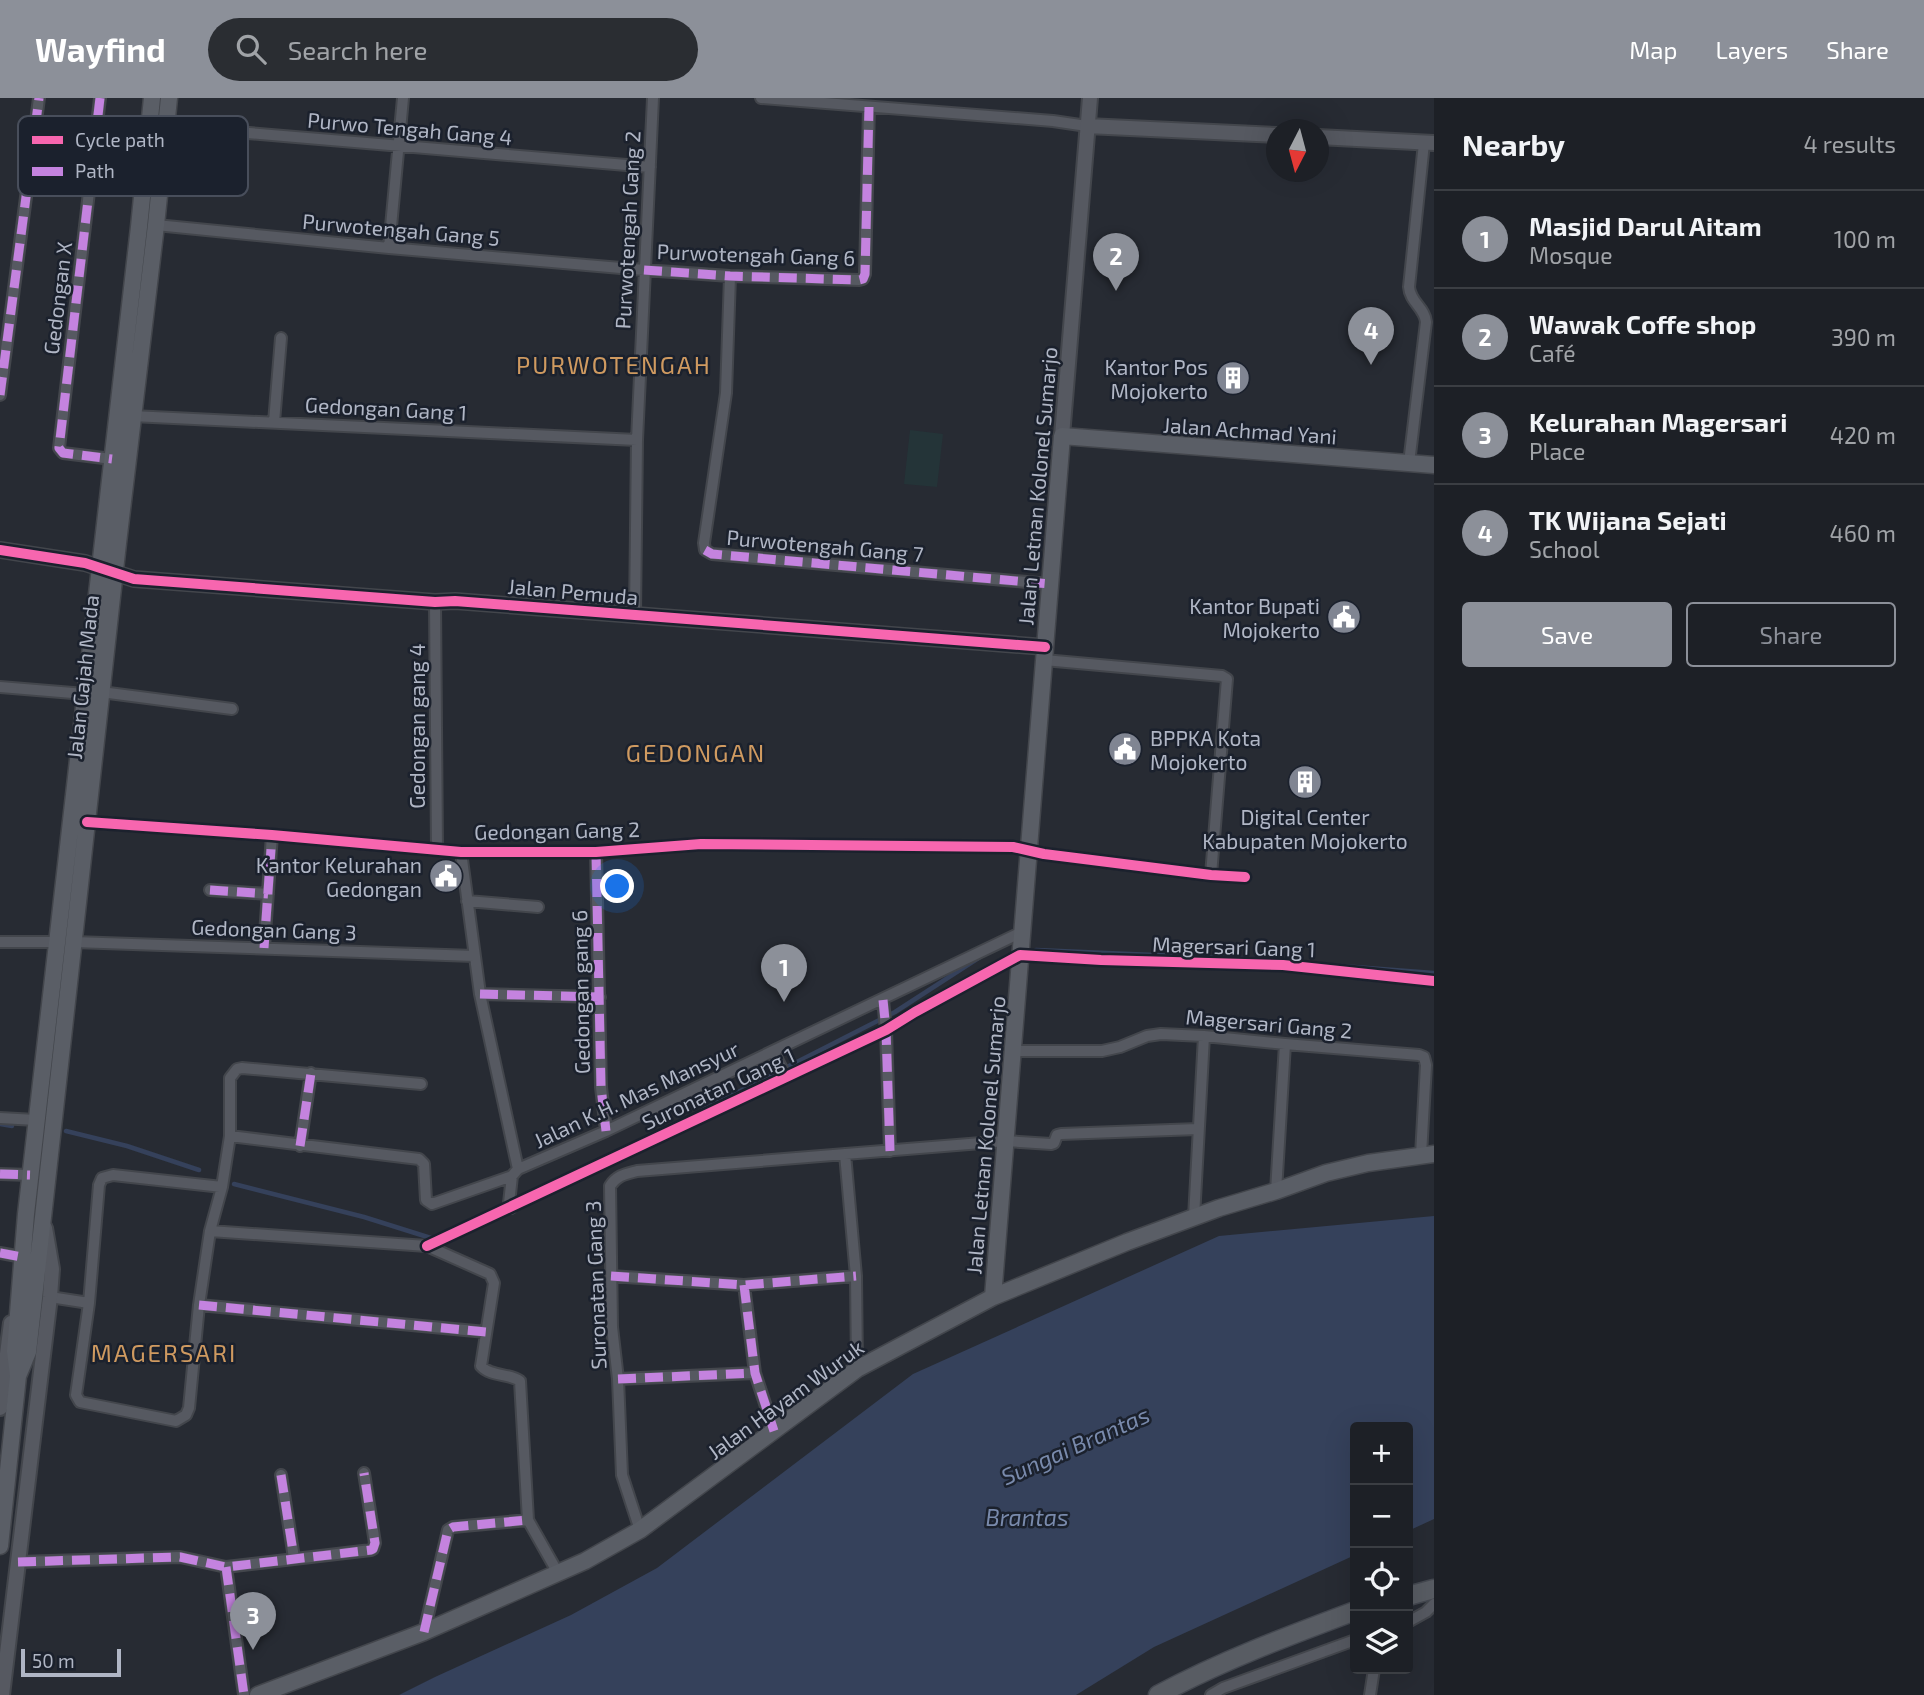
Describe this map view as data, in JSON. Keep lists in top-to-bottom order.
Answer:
{
  "streets": {
    "main road": [
      "Jalan Achmad Yani",
      "Jalan Letnan Kolonel Sumarjo",
      "Jalan Gajah Mada",
      "Jalan Hayam Wuruk"
    ],
    "street": [
      "Purwo Tengah Gang 4",
      "Purwotengah Gang 5",
      "Purwotengah Gang 2",
      "Purwotengah Gang 6",
      "Gedongan X",
      "Gedongan Gang 1",
      "Purwotengah Gang 7",
      "Jalan Pemuda",
      "Gedongan gang 4",
      "Gedongan Gang 2",
      "Gedongan Gang 3",
      "Magersari Gang 1",
      "Gedongan gang 6",
      "Magersari Gang 2",
      "Suronatan Gang 1",
      "Jalan K.H. Mas Mansyur",
      "Suronatan Gang 3"
    ]
  },
  "crossings": [
    ["Purwo Tengah Gang 4", "Purwotengah Gang 2"],
    ["Purwotengah Gang 5", "Purwotengah Gang 2"],
    ["Purwotengah Gang 5", "Purwotengah Gang 6"],
    ["Purwotengah Gang 5", "Jalan Gajah Mada"],
    ["Purwotengah Gang 2", "Purwotengah Gang 6"],
    ["Purwotengah Gang 2", "Gedongan Gang 1"],
    ["Purwotengah Gang 2", "Jalan Pemuda"],
    ["Purwotengah Gang 6", "Purwotengah Gang 7"],
    ["Gedongan X", "Jalan Gajah Mada"],
    ["Gedongan Gang 1", "Jalan Gajah Mada"],
    ["Jalan Achmad Yani", "Jalan Letnan Kolonel Sumarjo"],
    ["Jalan Letnan Kolonel Sumarjo", "Purwotengah Gang 7"],
    ["Jalan Letnan Kolonel Sumarjo", "Jalan Pemuda"],
    ["Jalan Letnan Kolonel Sumarjo", "Gedongan Gang 2"],
    ["Jalan Letnan Kolonel Sumarjo", "Magersari Gang 1"],
    ["Jalan Letnan Kolonel Sumarjo", "Magersari Gang 2"],
    ["Jalan Letnan Kolonel Sumarjo", "Suronatan Gang 1"],
    ["Jalan Letnan Kolonel Sumarjo", "Jalan K.H. Mas Mansyur"],
    ["Jalan Letnan Kolonel Sumarjo", "Suronatan Gang 3"],
    ["Jalan Letnan Kolonel Sumarjo", "Jalan Hayam Wuruk"],
    ["Jalan Pemuda", "Jalan Gajah Mada"],
    ["Jalan Pemuda", "Gedongan gang 4"],
    ["Jalan Gajah Mada", "Gedongan Gang 2"],
    ["Jalan Gajah Mada", "Gedongan Gang 3"],
    ["Gedongan gang 4", "Gedongan Gang 2"],
    ["Gedongan Gang 2", "Gedongan gang 6"],
    ["Gedongan Gang 2", "Jalan K.H. Mas Mansyur"],
    ["Gedongan Gang 3", "Jalan K.H. Mas Mansyur"],
    ["Magersari Gang 1", "Suronatan Gang 1"],
    ["Gedongan gang 6", "Jalan K.H. Mas Mansyur"],
    ["Magersari Gang 2", "Jalan Hayam Wuruk"],
    ["Suronatan Gang 3", "Jalan Hayam Wuruk"]
  ],
  "districts": ["PURWOTENGAH", "GEDONGAN", "MAGERSARI"],
  "water": ["Sungai Brantas", "Brantas"],
  "places": {
    "building": ["Kantor Pos Mojokerto", "Digital Center Kabupaten Mojokerto"],
    "public building": ["Kantor Bupati Mojokerto", "BPPKA Kota Mojokerto", "Kantor Kelurahan Gedongan"]
  },
  "legend": ["Cycle path", "Path"],
  "scale_bar": "50 m",
  "north": "bottom",
  "page": {
    "header": "Wayfind",
    "search": "Search here",
    "nav": ["Map", "Layers", "Share"],
    "heading": ["Nearby", "4 results"],
    "list": [
      {
        "mark": "1",
        "name": "Masjid Darul Aitam",
        "note": "Mosque",
        "value": "100 m"
      },
      {
        "mark": "2",
        "name": "Wawak Coffe shop",
        "note": "Café",
        "value": "390 m"
      },
      {
        "mark": "3",
        "name": "Kelurahan Magersari",
        "note": "Place",
        "value": "420 m"
      },
      {
        "mark": "4",
        "name": "TK Wijana Sejati",
        "note": "School",
        "value": "460 m"
      }
    ],
    "pins": [
      "2",
      "4",
      "1",
      "3"
    ],
    "buttons": ["Save", "Share"],
    "map_buttons": ["+", "−"],
    "scale": "50 m"
  }
}
